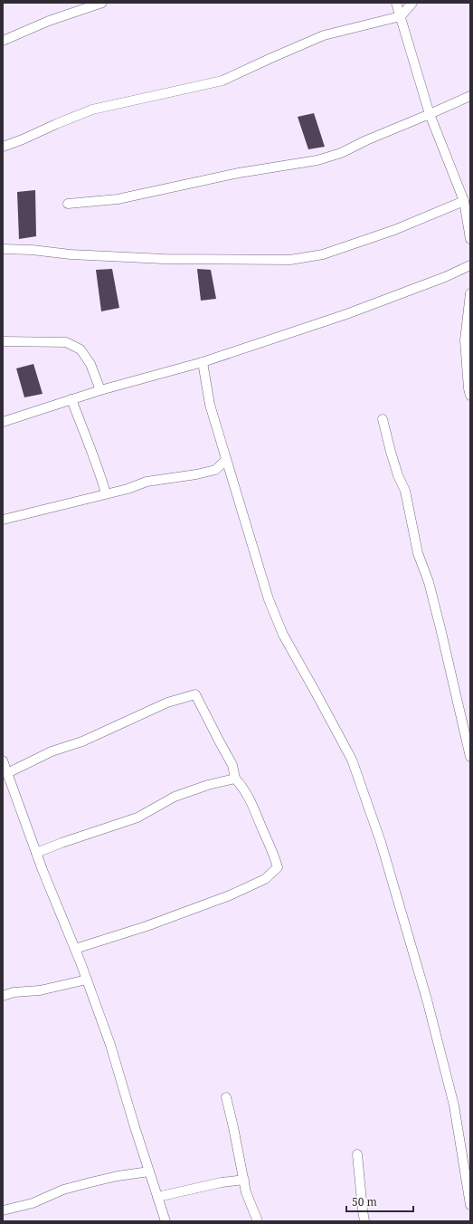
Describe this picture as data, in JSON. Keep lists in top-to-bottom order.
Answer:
{
  "scale_bar": "50 m"
}
